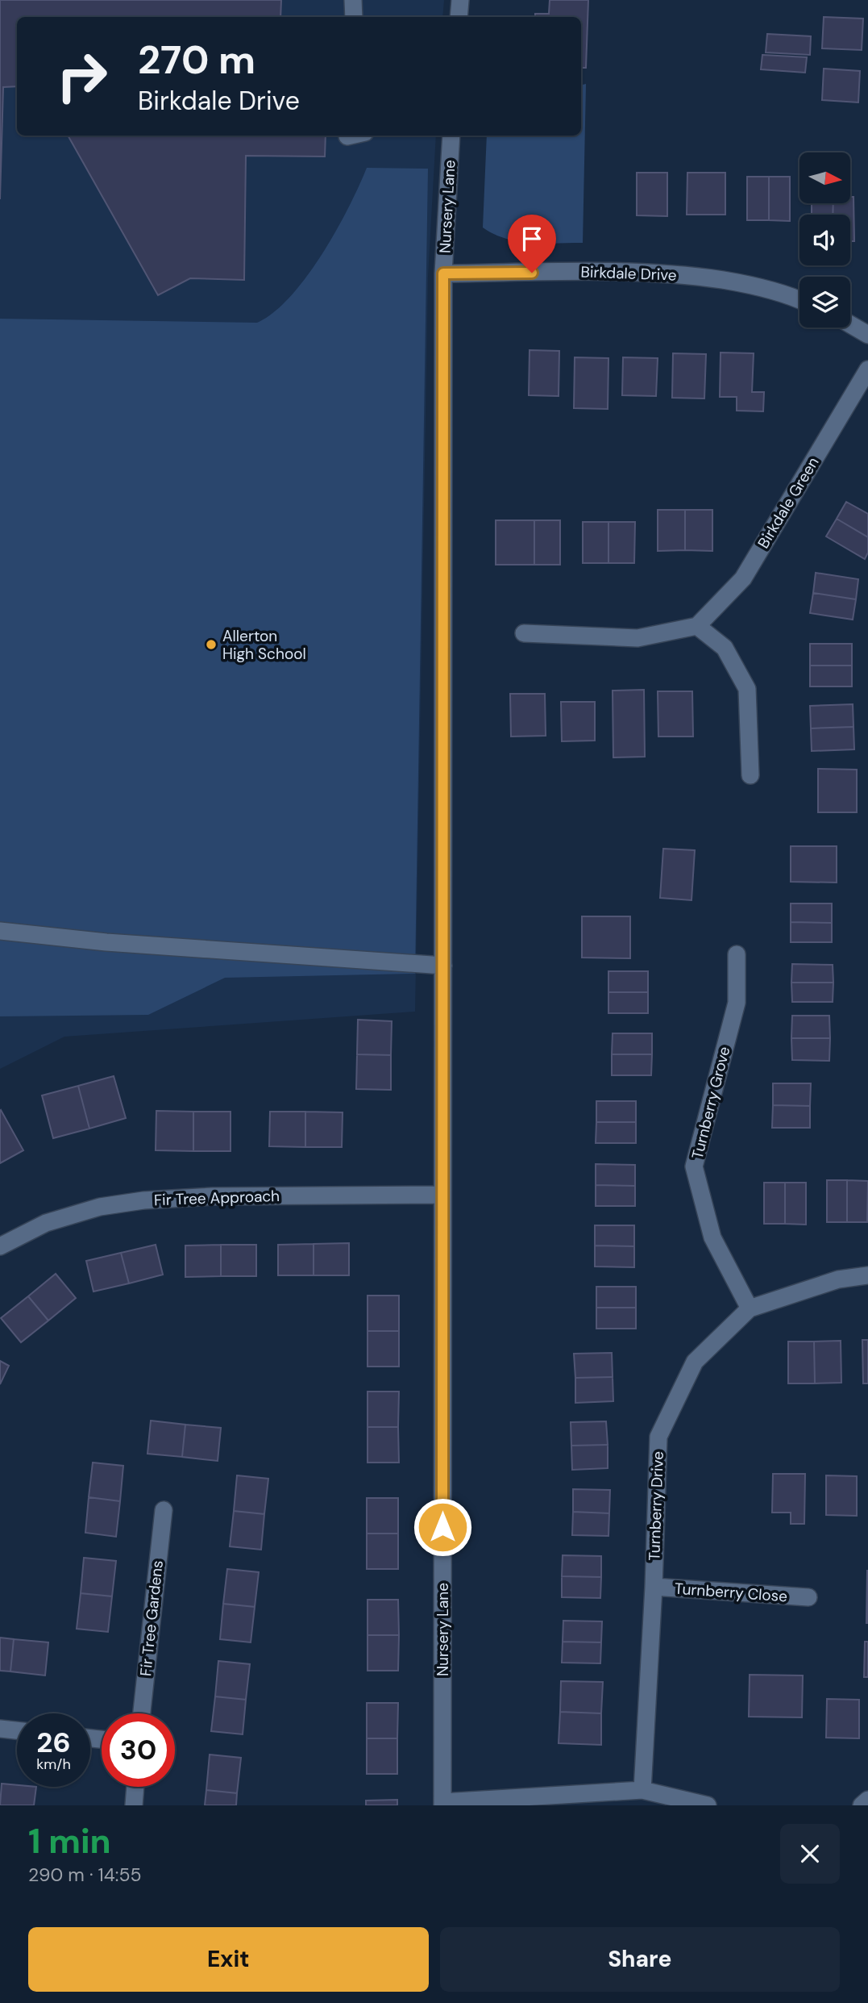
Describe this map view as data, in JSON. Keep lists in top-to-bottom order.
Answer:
{
  "streets": {
    "street": [
      "Nursery Lane",
      "Birkdale Drive",
      "Birkdale Green",
      "Turnberry Grove",
      "Fir Tree Approach",
      "Turnberry Drive",
      "Turnberry Close",
      "Fir Tree Gardens"
    ]
  },
  "crossings": [
    ["Nursery Lane", "Birkdale Drive"],
    ["Nursery Lane", "Fir Tree Approach"],
    ["Turnberry Grove", "Turnberry Drive"],
    ["Turnberry Drive", "Turnberry Close"]
  ],
  "places": ["Allerton High School"],
  "north": "right",
  "page": {
    "turn": ["270 m", "Birkdale Drive"],
    "speed": "26 km/h",
    "limit": "30",
    "heading": ["1 min", "290 m · 14:55"],
    "buttons": ["Exit", "Share"]
  }
}
